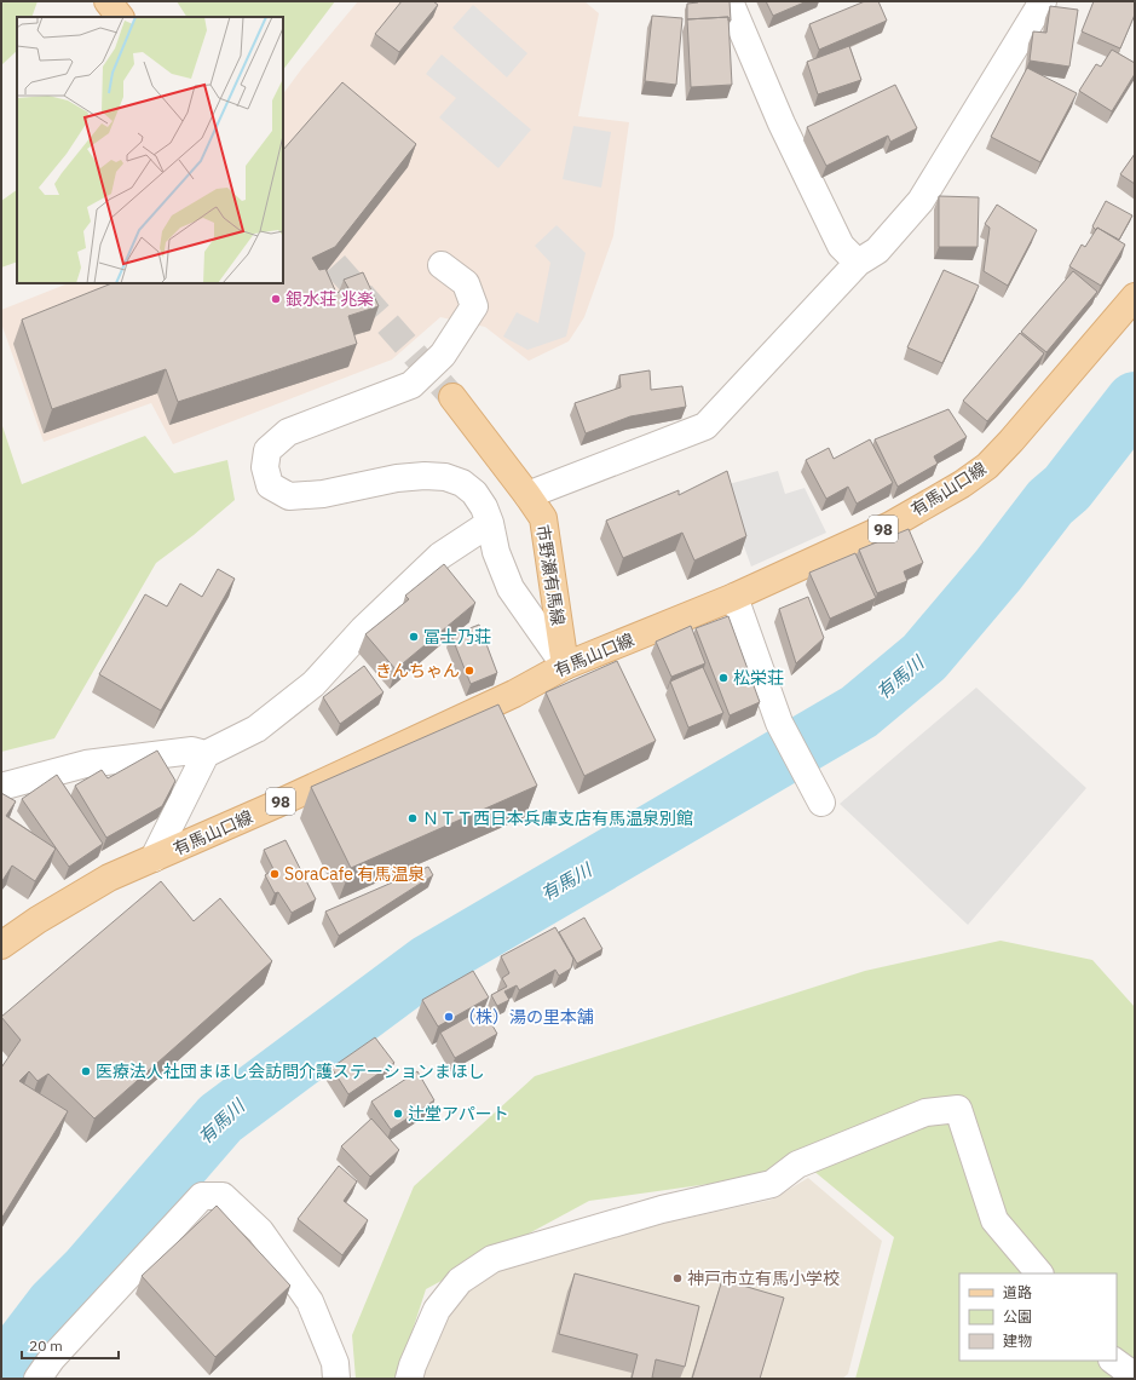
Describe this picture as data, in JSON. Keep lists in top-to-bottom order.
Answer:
{
  "streets": {
    "main road": ["有馬山口線", "98", "市野瀬有馬線"]
  },
  "crossings": [
    ["有馬山口線", "市野瀬有馬線"]
  ],
  "water": ["有馬川"],
  "places": [
    "銀水荘 兆楽",
    "冨士乃荘",
    "きんちゃん",
    "松栄荘",
    "ＮＴＴ西日本兵庫支店有馬温泉別館",
    "SoraCafe 有馬温泉",
    "（株）湯の里本舗",
    "医療法人社団まほし会訪問介護ステーションまほし",
    "辻堂アパート",
    "神戸市立有馬小学校"
  ],
  "legend": ["道路", "公園", "建物"],
  "scale_bar": "20 m"
}
